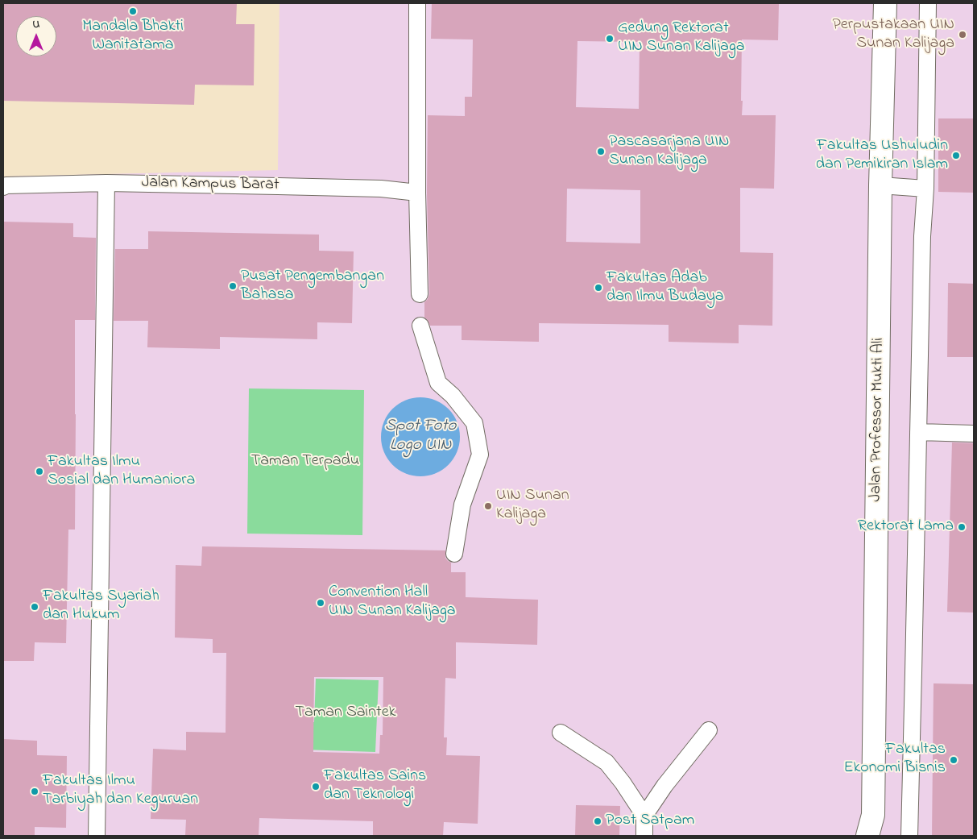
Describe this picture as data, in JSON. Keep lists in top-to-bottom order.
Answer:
{
  "streets": {
    "main road": ["Jalan Professor Mukti Ali"],
    "lane": ["Jalan Kampus Barat"]
  },
  "water": ["Spot Foto Logo UIN"],
  "parks": ["Taman Terpadu", "Taman Saintek"],
  "places": [
    "Mandala Bhakti Wanitatama",
    "Perpustakaan UIN Sunan Kalijaga",
    "Gedung Rektorat UIN Sunan Kalijaga",
    "Pascasarjana UIN Sunan Kalijaga",
    "Fakultas Ushuludin dan Pemikiran Islam",
    "Pusat Pengembangan Bahasa",
    "Fakultas Adab dan Ilmu Budaya",
    "Fakultas Ilmu Sosial dan Humaniora",
    "UIN Sunan Kalijaga",
    "Rektorat Lama",
    "Convention Hall UIN Sunan Kalijaga",
    "Fakultas Syariah dan Hukum",
    "Fakultas Ekonomi Bisnis",
    "Fakultas Sains dan Teknologi",
    "Fakultas Ilmu Tarbiyah dan Keguruan",
    "Post Satpam"
  ],
  "north": "top"
}
